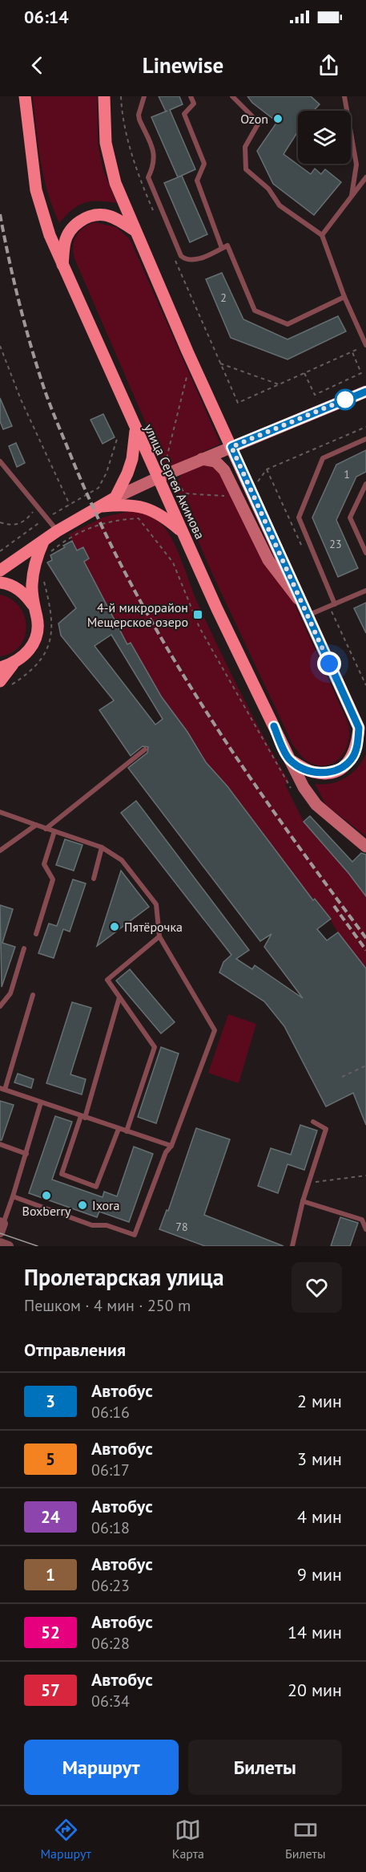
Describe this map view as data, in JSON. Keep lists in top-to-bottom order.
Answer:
{
  "streets": {
    "main road": ["улица Сергея Акимова"]
  },
  "places": {
    "other": [
      "Ozon",
      "Пятёрочка",
      "Boxberry",
      "Ixora"
    ],
    "transit": ["4-й микрорайон Мещерское озеро"]
  },
  "lines": ["bus line 3"],
  "house_numbers": [
    "2",
    "1",
    "23",
    "78"
  ],
  "page": {
    "status": "06:14",
    "header": "Linewise",
    "heading": [
      ["Пролетарская улица", "Пешком · 4 мин · 250 m"],
      "Отправления"
    ],
    "list": [
      {
        "mark": "3",
        "name": "Автобус",
        "note": "06:16",
        "value": "2 мин"
      },
      {
        "mark": "5",
        "name": "Автобус",
        "note": "06:17",
        "value": "3 мин"
      },
      {
        "mark": "24",
        "name": "Автобус",
        "note": "06:18",
        "value": "4 мин"
      },
      {
        "mark": "1",
        "name": "Автобус",
        "note": "06:23",
        "value": "9 мин"
      },
      {
        "mark": "52",
        "name": "Автобус",
        "note": "06:28",
        "value": "14 мин"
      },
      {
        "mark": "57",
        "name": "Автобус",
        "note": "06:34",
        "value": "20 мин"
      }
    ],
    "buttons": ["Маршрут", "Билеты"],
    "tabs": ["Маршрут", "Карта", "Билеты"]
  }
}
